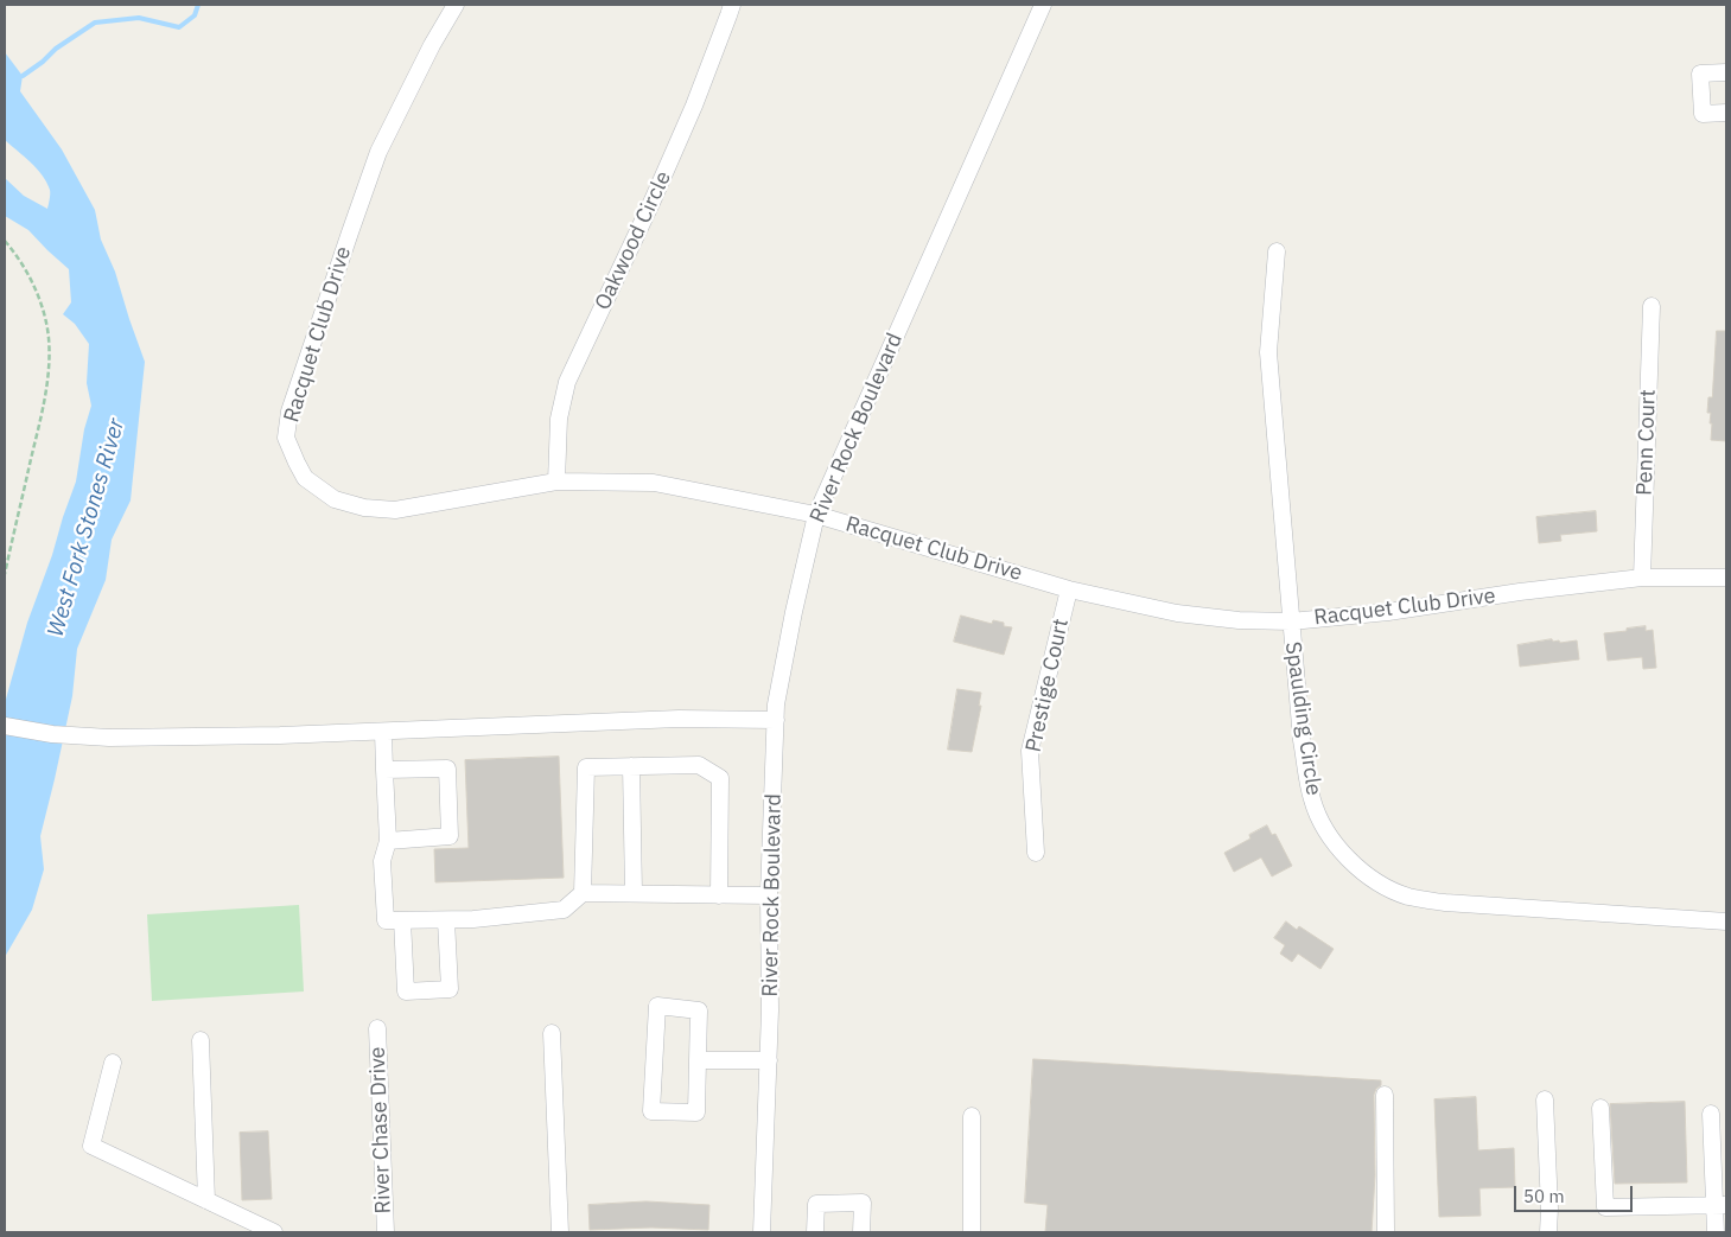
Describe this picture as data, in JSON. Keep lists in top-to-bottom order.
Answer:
{
  "streets": {
    "street": [
      "Oakwood Circle",
      "Racquet Club Drive",
      "River Rock Boulevard",
      "Penn Court",
      "Prestige Court",
      "Spaulding Circle",
      "River Chase Drive"
    ]
  },
  "crossings": [
    ["Oakwood Circle", "Racquet Club Drive"],
    ["Racquet Club Drive", "River Rock Boulevard"],
    ["Racquet Club Drive", "Penn Court"],
    ["Racquet Club Drive", "Prestige Court"],
    ["Racquet Club Drive", "Spaulding Circle"]
  ],
  "water": ["West Fork Stones River"],
  "scale_bar": "50 m"
}
